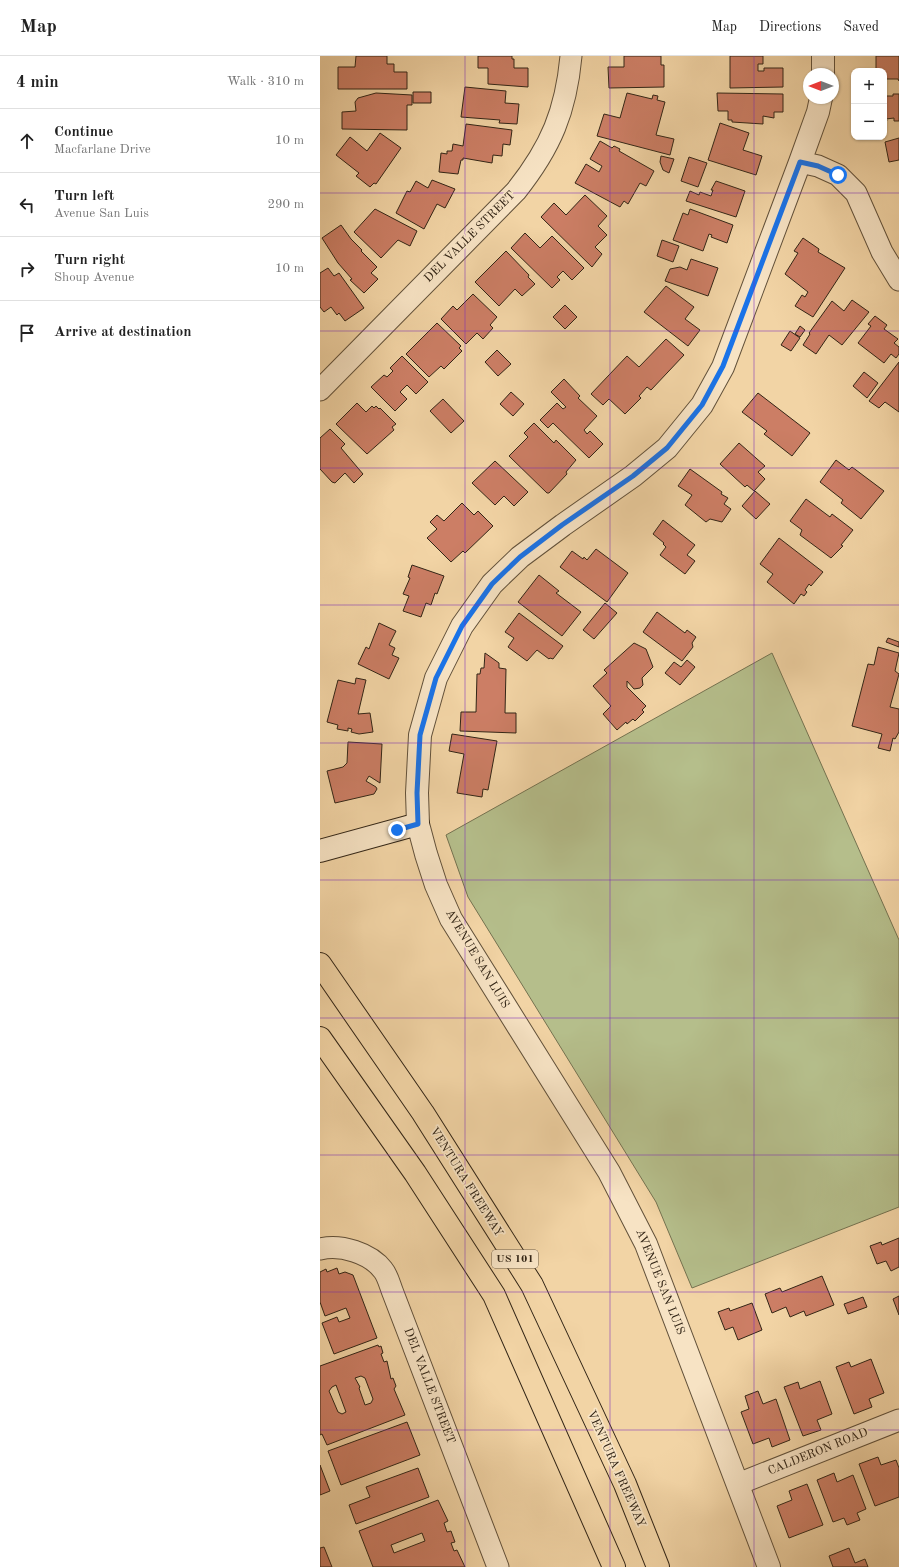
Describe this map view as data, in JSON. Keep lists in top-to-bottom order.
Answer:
{
  "streets": {
    "highway": ["VENTURA FREEWAY", "US 101"],
    "street": ["DEL VALLE STREET", "AVENUE SAN LUIS", "CALDERON ROAD"]
  },
  "crossings": [
    ["AVENUE SAN LUIS", "CALDERON ROAD"]
  ],
  "north": "left",
  "page": {
    "header": "Map",
    "nav": ["Map", "Directions", "Saved"],
    "heading": ["4 min", "Walk · 310 m"],
    "map_buttons": ["+", "−"],
    "list": [
      ["Continue", "Macfarlane Drive", "10 m"],
      ["Turn left", "Avenue San Luis", "290 m"],
      ["Turn right", "Shoup Avenue", "10 m"],
      "Arrive at destination"
    ]
  }
}
